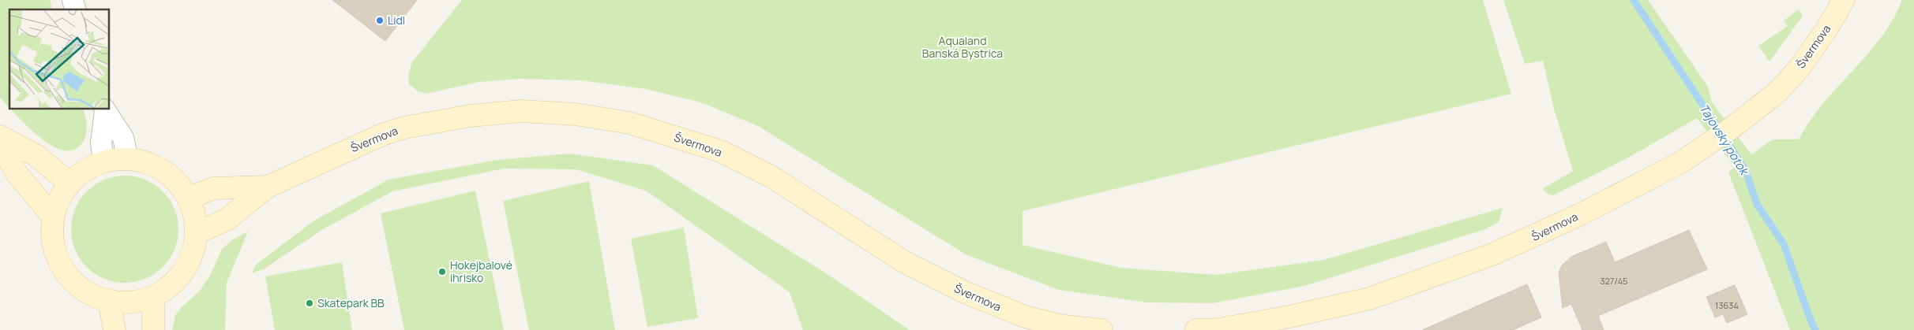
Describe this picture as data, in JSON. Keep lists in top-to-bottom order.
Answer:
{
  "streets": {
    "street": ["Švermova"]
  },
  "water": ["Tajovský potok"],
  "parks": ["Aqualand Banská Bystrica"],
  "places": ["Lidl", "Hokejbalové ihrisko", "Skatepark BB"],
  "house_numbers": ["327/45", "13634"]
}
